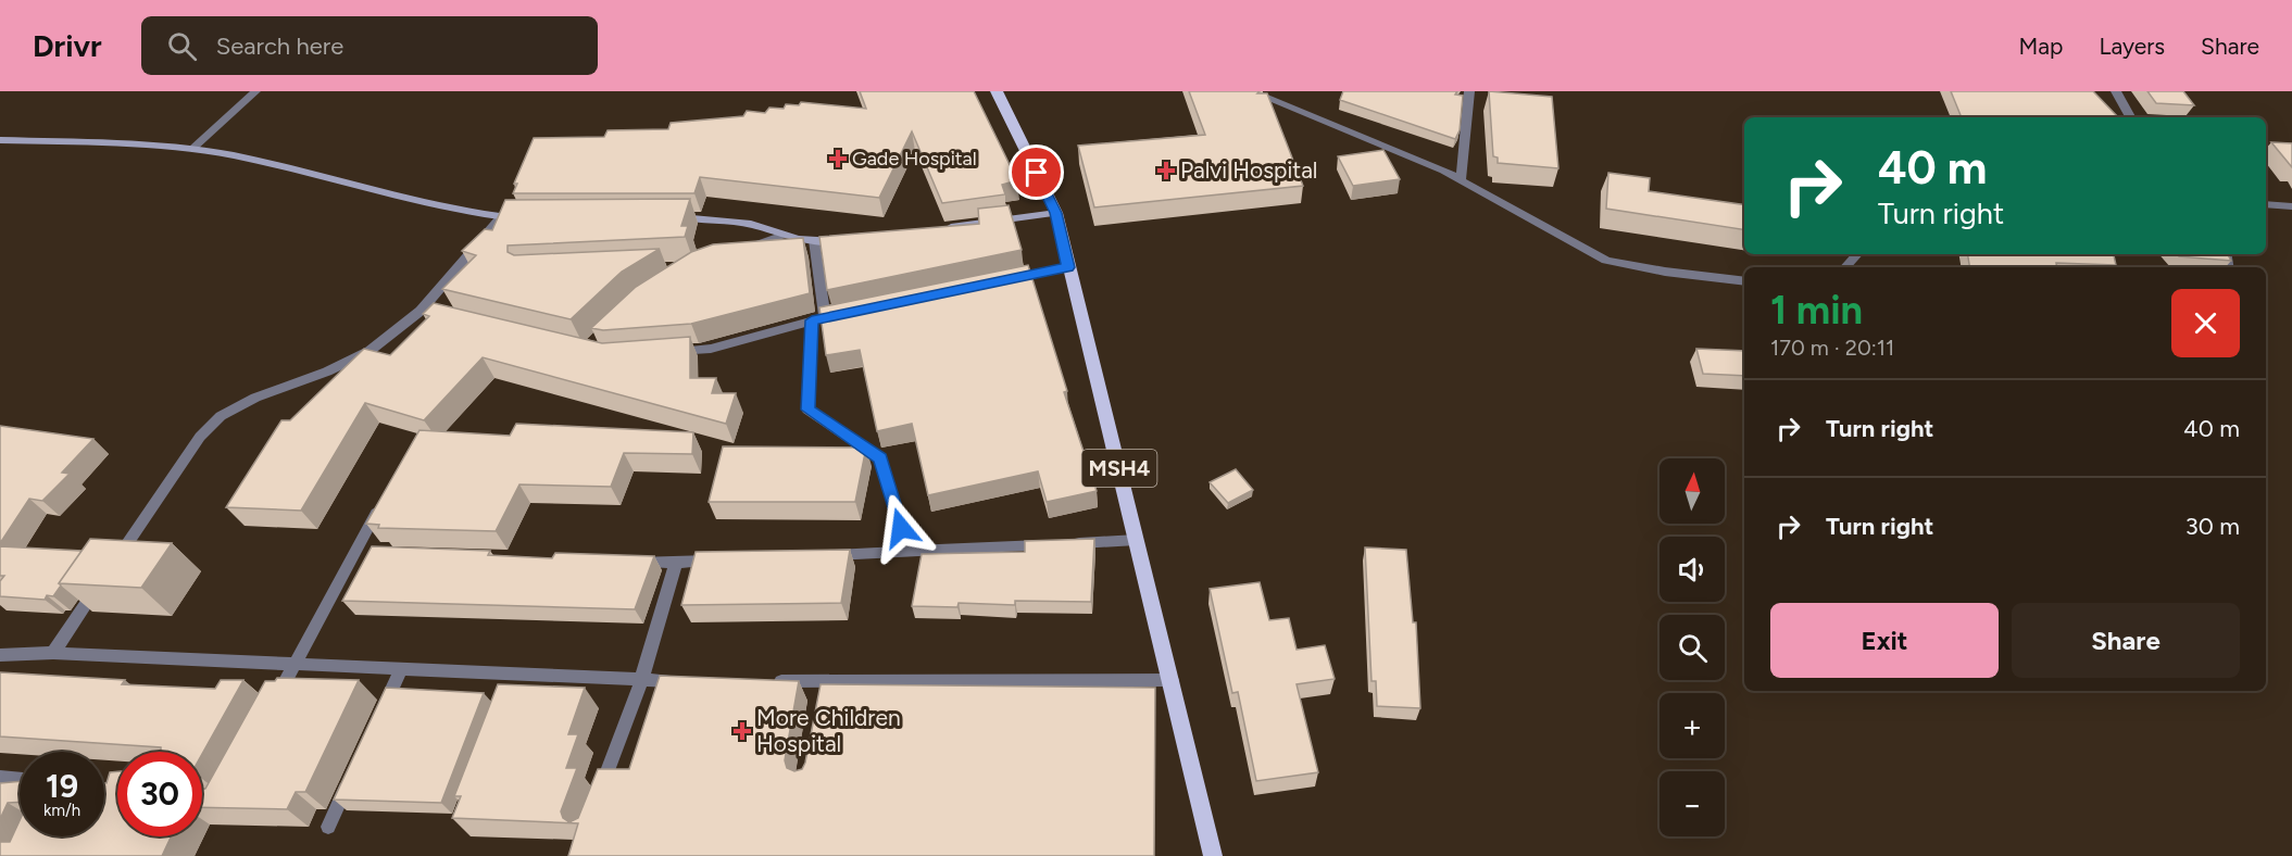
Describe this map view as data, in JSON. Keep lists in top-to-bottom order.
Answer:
{
  "streets": {
    "main road": ["MSH4"]
  },
  "places": {
    "health": ["Gade Hospital", "Palvi Hospital", "More Children Hospital"]
  },
  "north": "top",
  "page": {
    "header": "Drivr",
    "search": "Search here",
    "nav": ["Map", "Layers", "Share"],
    "turn": ["40 m", "Turn right"],
    "heading": ["1 min", "170 m · 20:11"],
    "list": [
      {
        "name": "Turn right",
        "value": "40 m"
      },
      {
        "name": "Turn right",
        "value": "30 m"
      }
    ],
    "map_buttons": ["+", "−"],
    "buttons": ["Exit", "Share"],
    "speed": "19 km/h",
    "limit": "30"
  }
}
